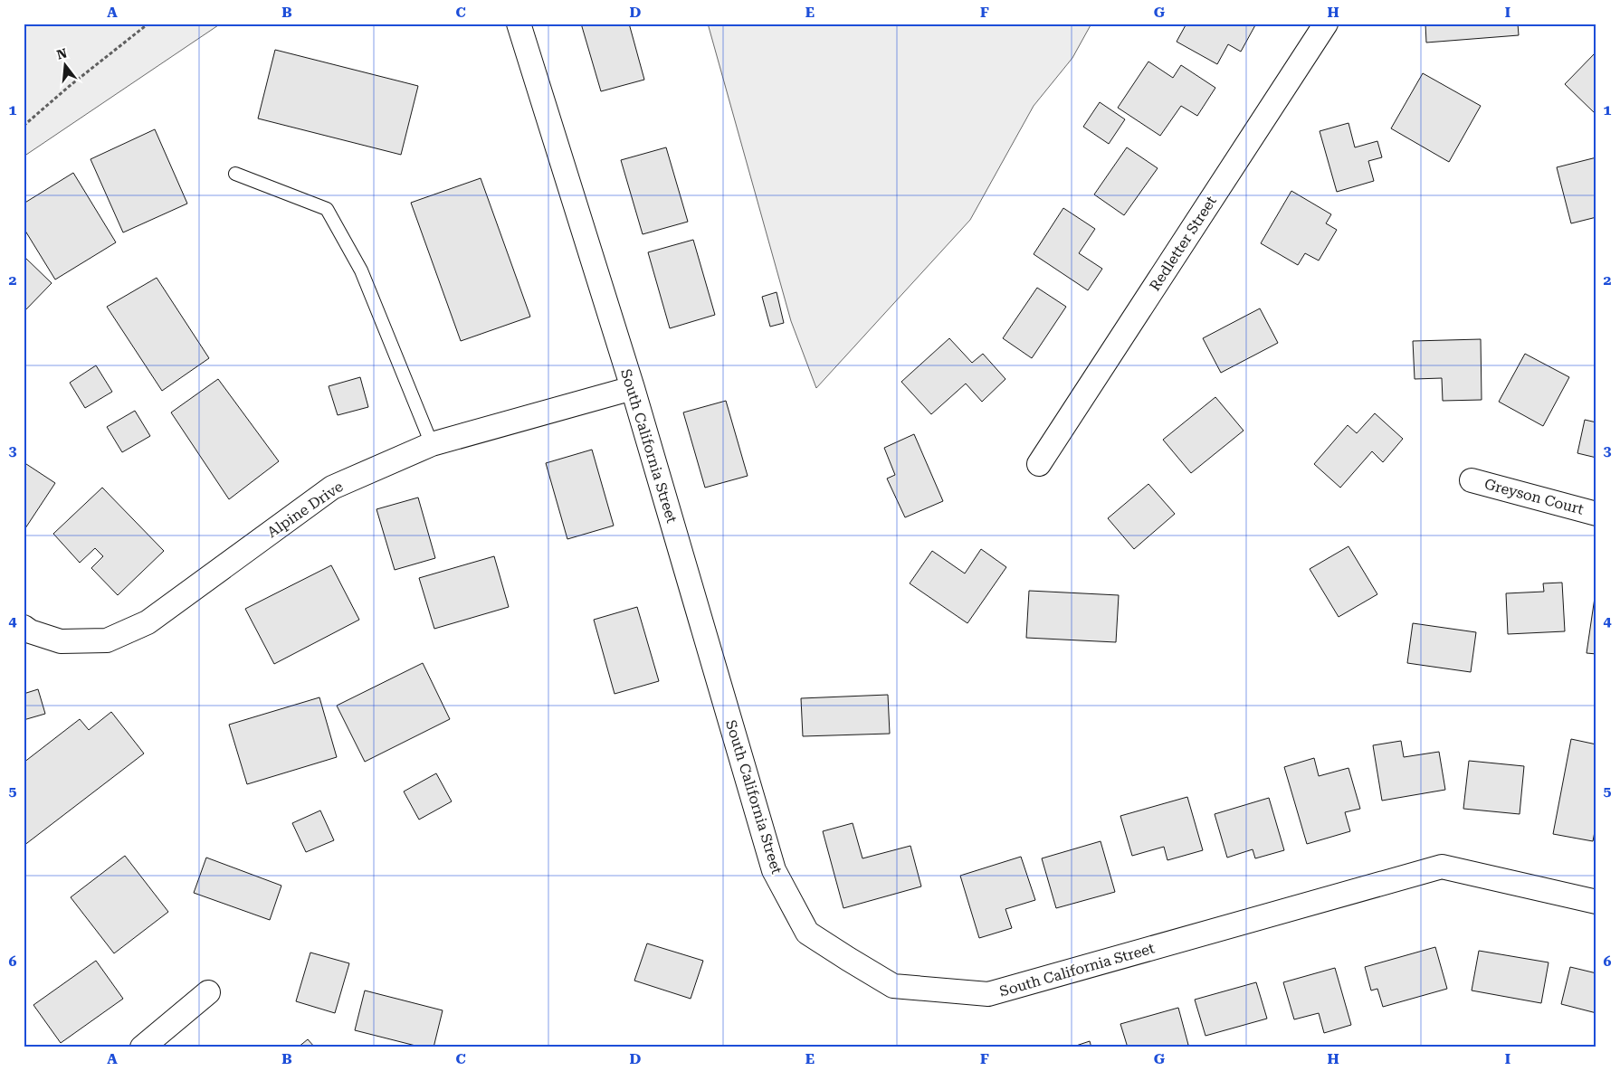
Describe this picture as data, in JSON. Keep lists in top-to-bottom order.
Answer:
{
  "streets": {
    "street": [
      "Redletter Street",
      "South California Street",
      "Greyson Court",
      "Alpine Drive"
    ]
  },
  "crossings": [
    ["South California Street", "Alpine Drive"]
  ],
  "north": "top",
  "grid": {
    "columns": [
      "A",
      "B",
      "C",
      "D",
      "E",
      "F",
      "G",
      "H",
      "I"
    ],
    "rows": [
      "1",
      "2",
      "3",
      "4",
      "5",
      "6"
    ]
  }
}
